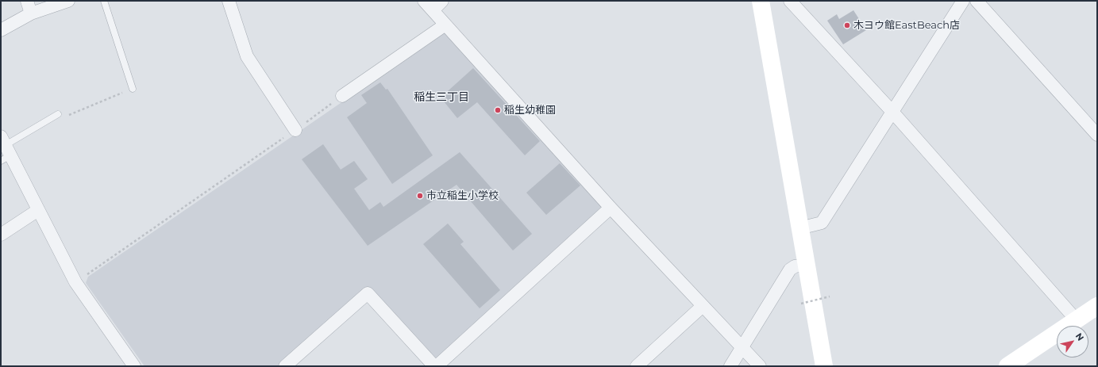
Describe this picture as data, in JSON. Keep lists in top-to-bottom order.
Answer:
{
  "districts": ["稲生三丁目"],
  "places": ["木ヨウ館EastBeach店", "稲生幼稚園", "市立稲生小学校"],
  "north": "top right"
}
